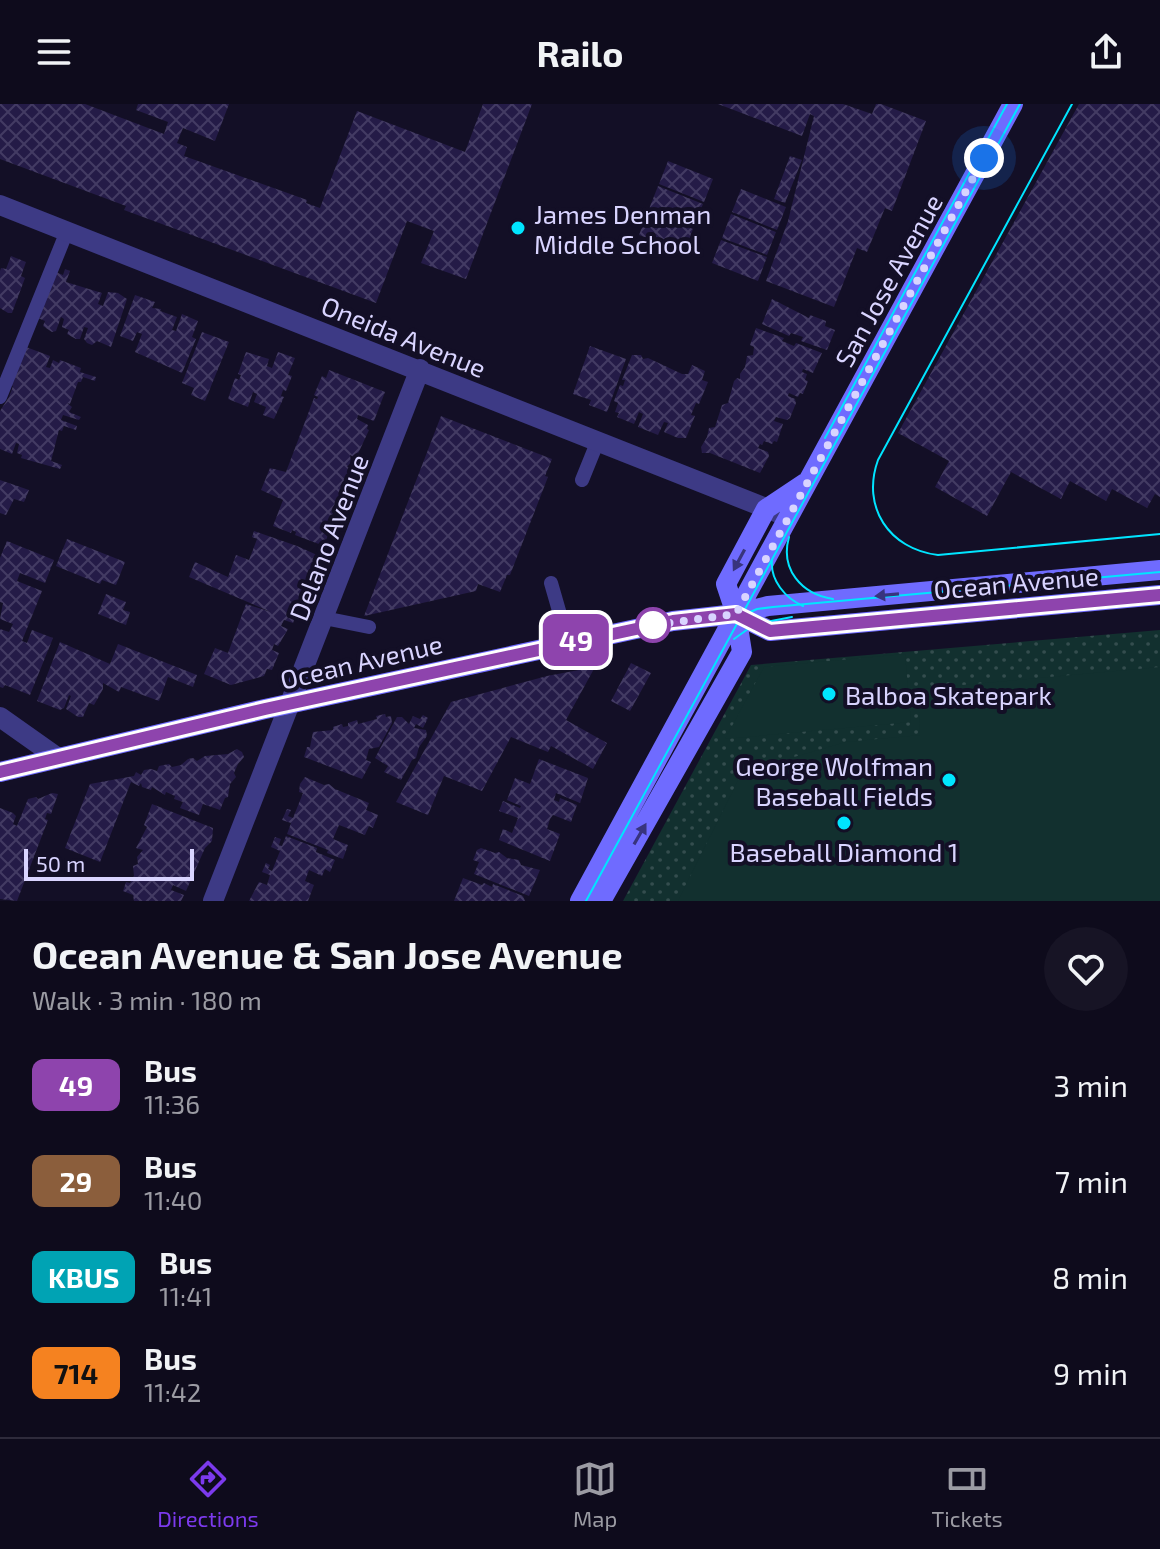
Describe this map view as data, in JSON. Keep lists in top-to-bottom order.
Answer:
{
  "streets": {
    "main road": ["San Jose Avenue", "Ocean Avenue"],
    "street": ["Oneida Avenue", "Delano Avenue"]
  },
  "crossings": [
    ["San Jose Avenue", "Oneida Avenue"],
    ["San Jose Avenue", "Ocean Avenue"],
    ["Oneida Avenue", "Delano Avenue"],
    ["Delano Avenue", "Ocean Avenue"]
  ],
  "places": [
    "James Denman Middle School",
    "Balboa Skatepark",
    "George Wolfman Baseball Fields",
    "Baseball Diamond 1"
  ],
  "lines": ["bus line 49"],
  "scale_bar": "50 m",
  "page": {
    "header": "Railo",
    "on_map": "49",
    "scale": "50 m",
    "heading": ["Ocean Avenue & San Jose Avenue", "Walk · 3 min · 180 m"],
    "list": [
      {
        "mark": "49",
        "name": "Bus",
        "note": "11:36",
        "value": "3 min"
      },
      {
        "mark": "29",
        "name": "Bus",
        "note": "11:40",
        "value": "7 min"
      },
      {
        "mark": "KBUS",
        "name": "Bus",
        "note": "11:41",
        "value": "8 min"
      },
      {
        "mark": "714",
        "name": "Bus",
        "note": "11:42",
        "value": "9 min"
      }
    ],
    "tabs": ["Directions", "Map", "Tickets"]
  }
}
